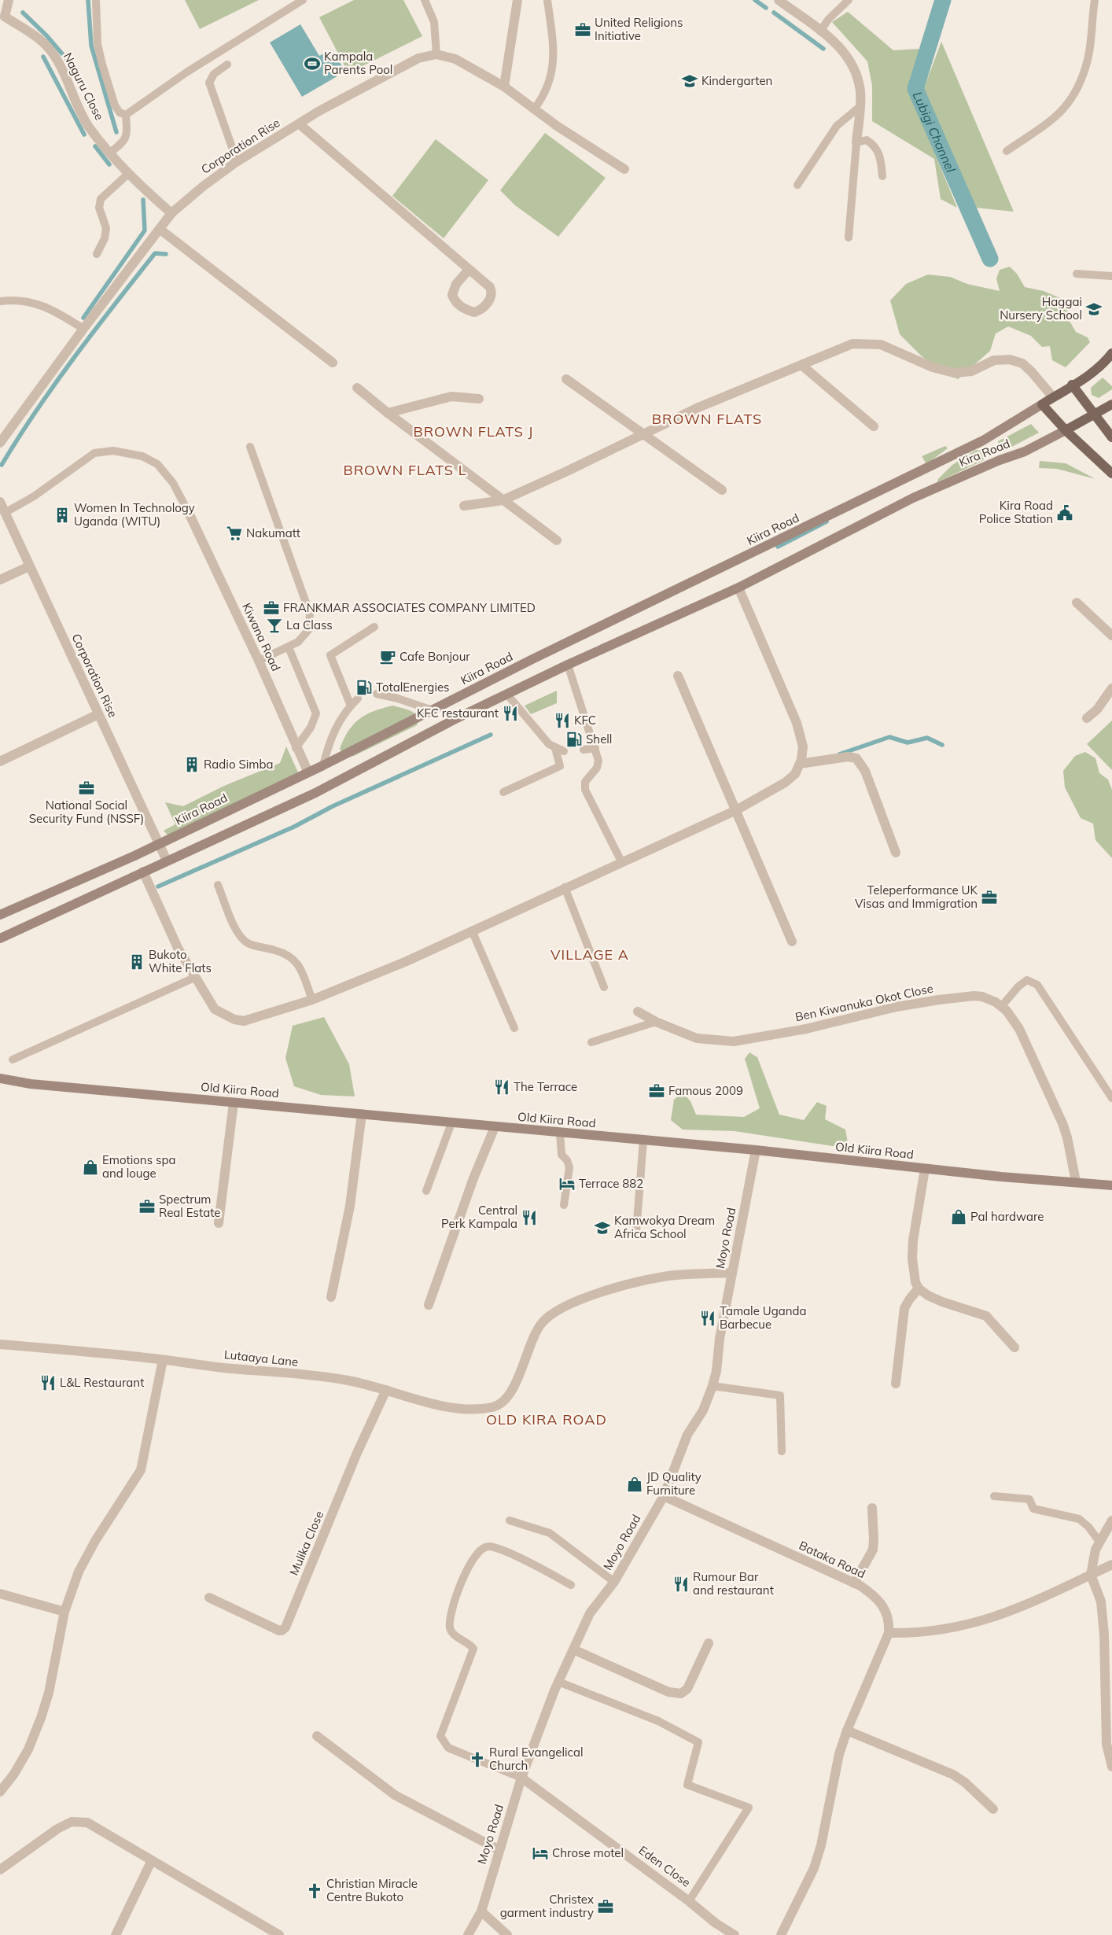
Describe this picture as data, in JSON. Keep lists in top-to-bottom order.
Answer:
{
  "streets": {
    "main road": ["Kira Road", "Kiira Road", "Old Kiira Road"],
    "street": [
      "Naguru Close",
      "Corporation Rise",
      "Kiwana Road",
      "Ben Kiwanuka Okot Close",
      "Moyo Road",
      "Lutaaya Lane",
      "Mulika Close",
      "Bataka Road",
      "Eden Close"
    ]
  },
  "crossings": [
    ["Naguru Close", "Corporation Rise"],
    ["Corporation Rise", "Kiira Road"],
    ["Kira Road", "Kiira Road"],
    ["Kiira Road", "Kiwana Road"],
    ["Ben Kiwanuka Okot Close", "Old Kiira Road"],
    ["Old Kiira Road", "Moyo Road"],
    ["Moyo Road", "Lutaaya Lane"],
    ["Moyo Road", "Bataka Road"],
    ["Moyo Road", "Eden Close"],
    ["Lutaaya Lane", "Mulika Close"]
  ],
  "districts": [
    "BROWN FLATS",
    "BROWN FLATS J",
    "BROWN FLATS L",
    "VILLAGE A",
    "OLD KIRA ROAD"
  ],
  "water": ["Lubigi Channel"],
  "places": {
    "office": [
      "United Religions Initiative",
      "FRANKMAR ASSOCIATES COMPANY LIMITED",
      "National Social Security Fund (NSSF)",
      "Teleperformance UK Visas and Immigration",
      "Famous 2009",
      "Spectrum Real Estate",
      "Christex garment industry"
    ],
    "sports": ["Kampala Parents Pool"],
    "school or university": ["Kindergarten", "Haggai Nursery School", "Kamwokya Dream Africa School"],
    "public building": ["Kira Road Police Station"],
    "building": ["Women In Technology Uganda (WITU)", "Radio Simba", "Bukoto White Flats"],
    "supermarket": ["Nakumatt"],
    "bar": ["La Class"],
    "cafe": ["Cafe Bonjour"],
    "fuel station": ["TotalEnergies", "Shell"],
    "restaurant": [
      "KFC restaurant",
      "KFC",
      "The Terrace",
      "Central Perk Kampala",
      "Tamale Uganda Barbecue",
      "L&L Restaurant",
      "Rumour Bar and restaurant"
    ],
    "shop": ["Emotions spa and louge", "Pal hardware", "JD Quality Furniture"],
    "hotel": ["Terrace 882", "Chrose motel"],
    "church": ["Rural Evangelical Church", "Christian Miracle Centre Bukoto"]
  }
}
